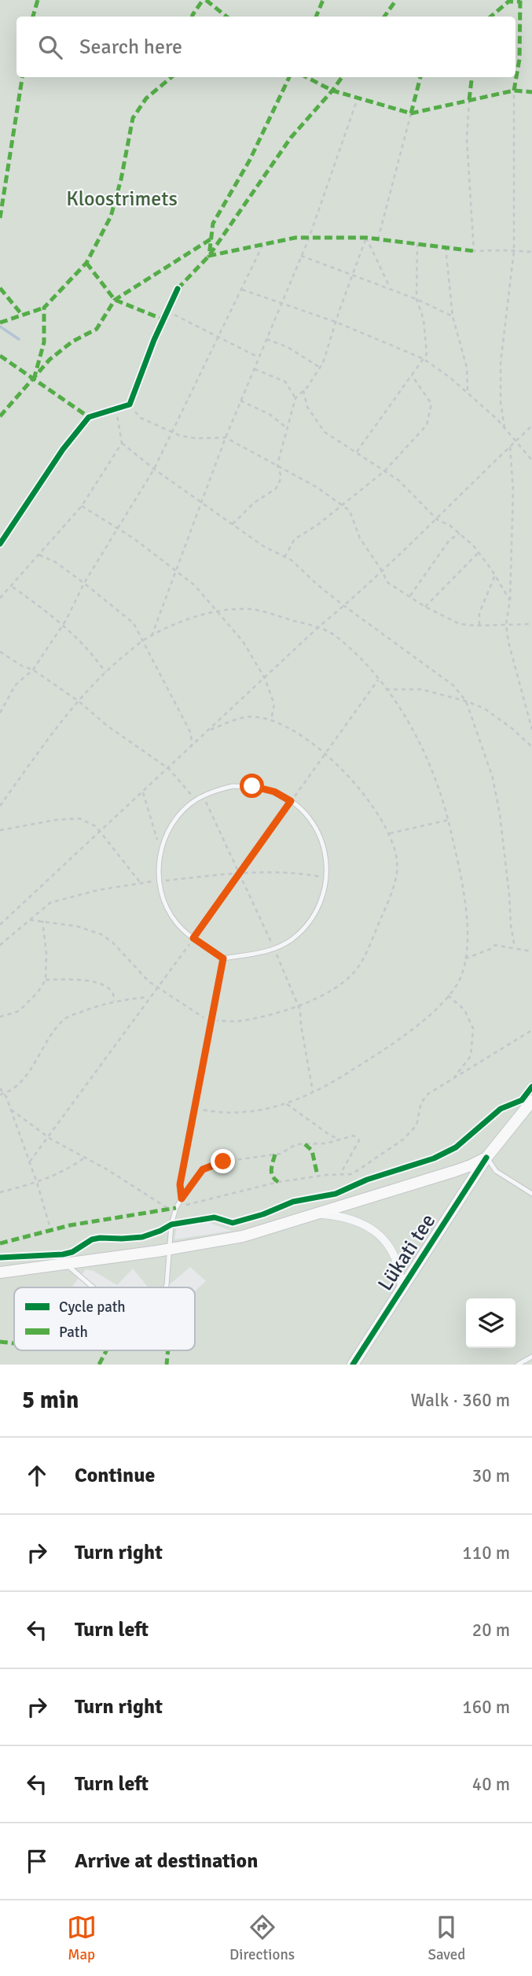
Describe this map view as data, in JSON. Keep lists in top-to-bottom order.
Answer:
{
  "streets": {
    "main road": ["Lükati tee"]
  },
  "parks": ["Kloostrimets"],
  "legend": ["Cycle path", "Path"],
  "page": {
    "search": "Search here",
    "heading": ["5 min", "Walk · 360 m"],
    "list": [
      ["Continue", "30 m"],
      ["Turn right", "110 m"],
      ["Turn left", "20 m"],
      ["Turn right", "160 m"],
      ["Turn left", "40 m"],
      "Arrive at destination"
    ],
    "nav": ["Map", "Directions", "Saved"]
  }
}
